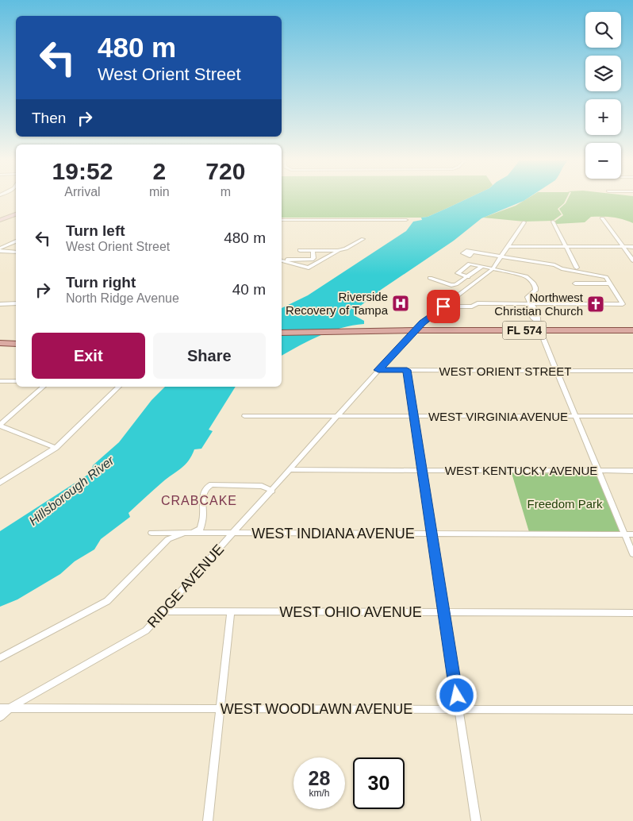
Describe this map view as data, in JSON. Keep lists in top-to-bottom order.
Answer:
{
  "streets": {
    "main road": ["FL 574"],
    "street": [
      "WEST ORIENT STREET",
      "WEST VIRGINIA AVENUE",
      "WEST KENTUCKY AVENUE",
      "WEST INDIANA AVENUE",
      "RIDGE AVENUE",
      "WEST OHIO AVENUE",
      "WEST WOODLAWN AVENUE"
    ]
  },
  "crossings": [
    ["FL 574", "RIDGE AVENUE"],
    ["WEST ORIENT STREET", "RIDGE AVENUE"],
    ["WEST VIRGINIA AVENUE", "RIDGE AVENUE"],
    ["WEST KENTUCKY AVENUE", "RIDGE AVENUE"],
    ["WEST INDIANA AVENUE", "RIDGE AVENUE"],
    ["RIDGE AVENUE", "WEST OHIO AVENUE"],
    ["RIDGE AVENUE", "WEST WOODLAWN AVENUE"]
  ],
  "districts": ["CRABCAKE"],
  "water": ["Hillsborough River"],
  "parks": ["Freedom Park"],
  "places": {
    "hospital": ["Riverside Recovery of Tampa"],
    "church": ["Northwest Christian Church"]
  },
  "page": {
    "map_buttons": ["+", "−"],
    "turn": ["480 m", "West Orient Street"],
    "then": "Then",
    "eta": [
      "19:52",
      "Arrival",
      "2",
      "min",
      "720",
      "m"
    ],
    "list": [
      {
        "name": "Turn left",
        "note": "West Orient Street",
        "value": "480 m"
      },
      {
        "name": "Turn right",
        "note": "North Ridge Avenue",
        "value": "40 m"
      }
    ],
    "buttons": ["Exit", "Share"],
    "speed": "28 km/h",
    "limit": "30"
  }
}
